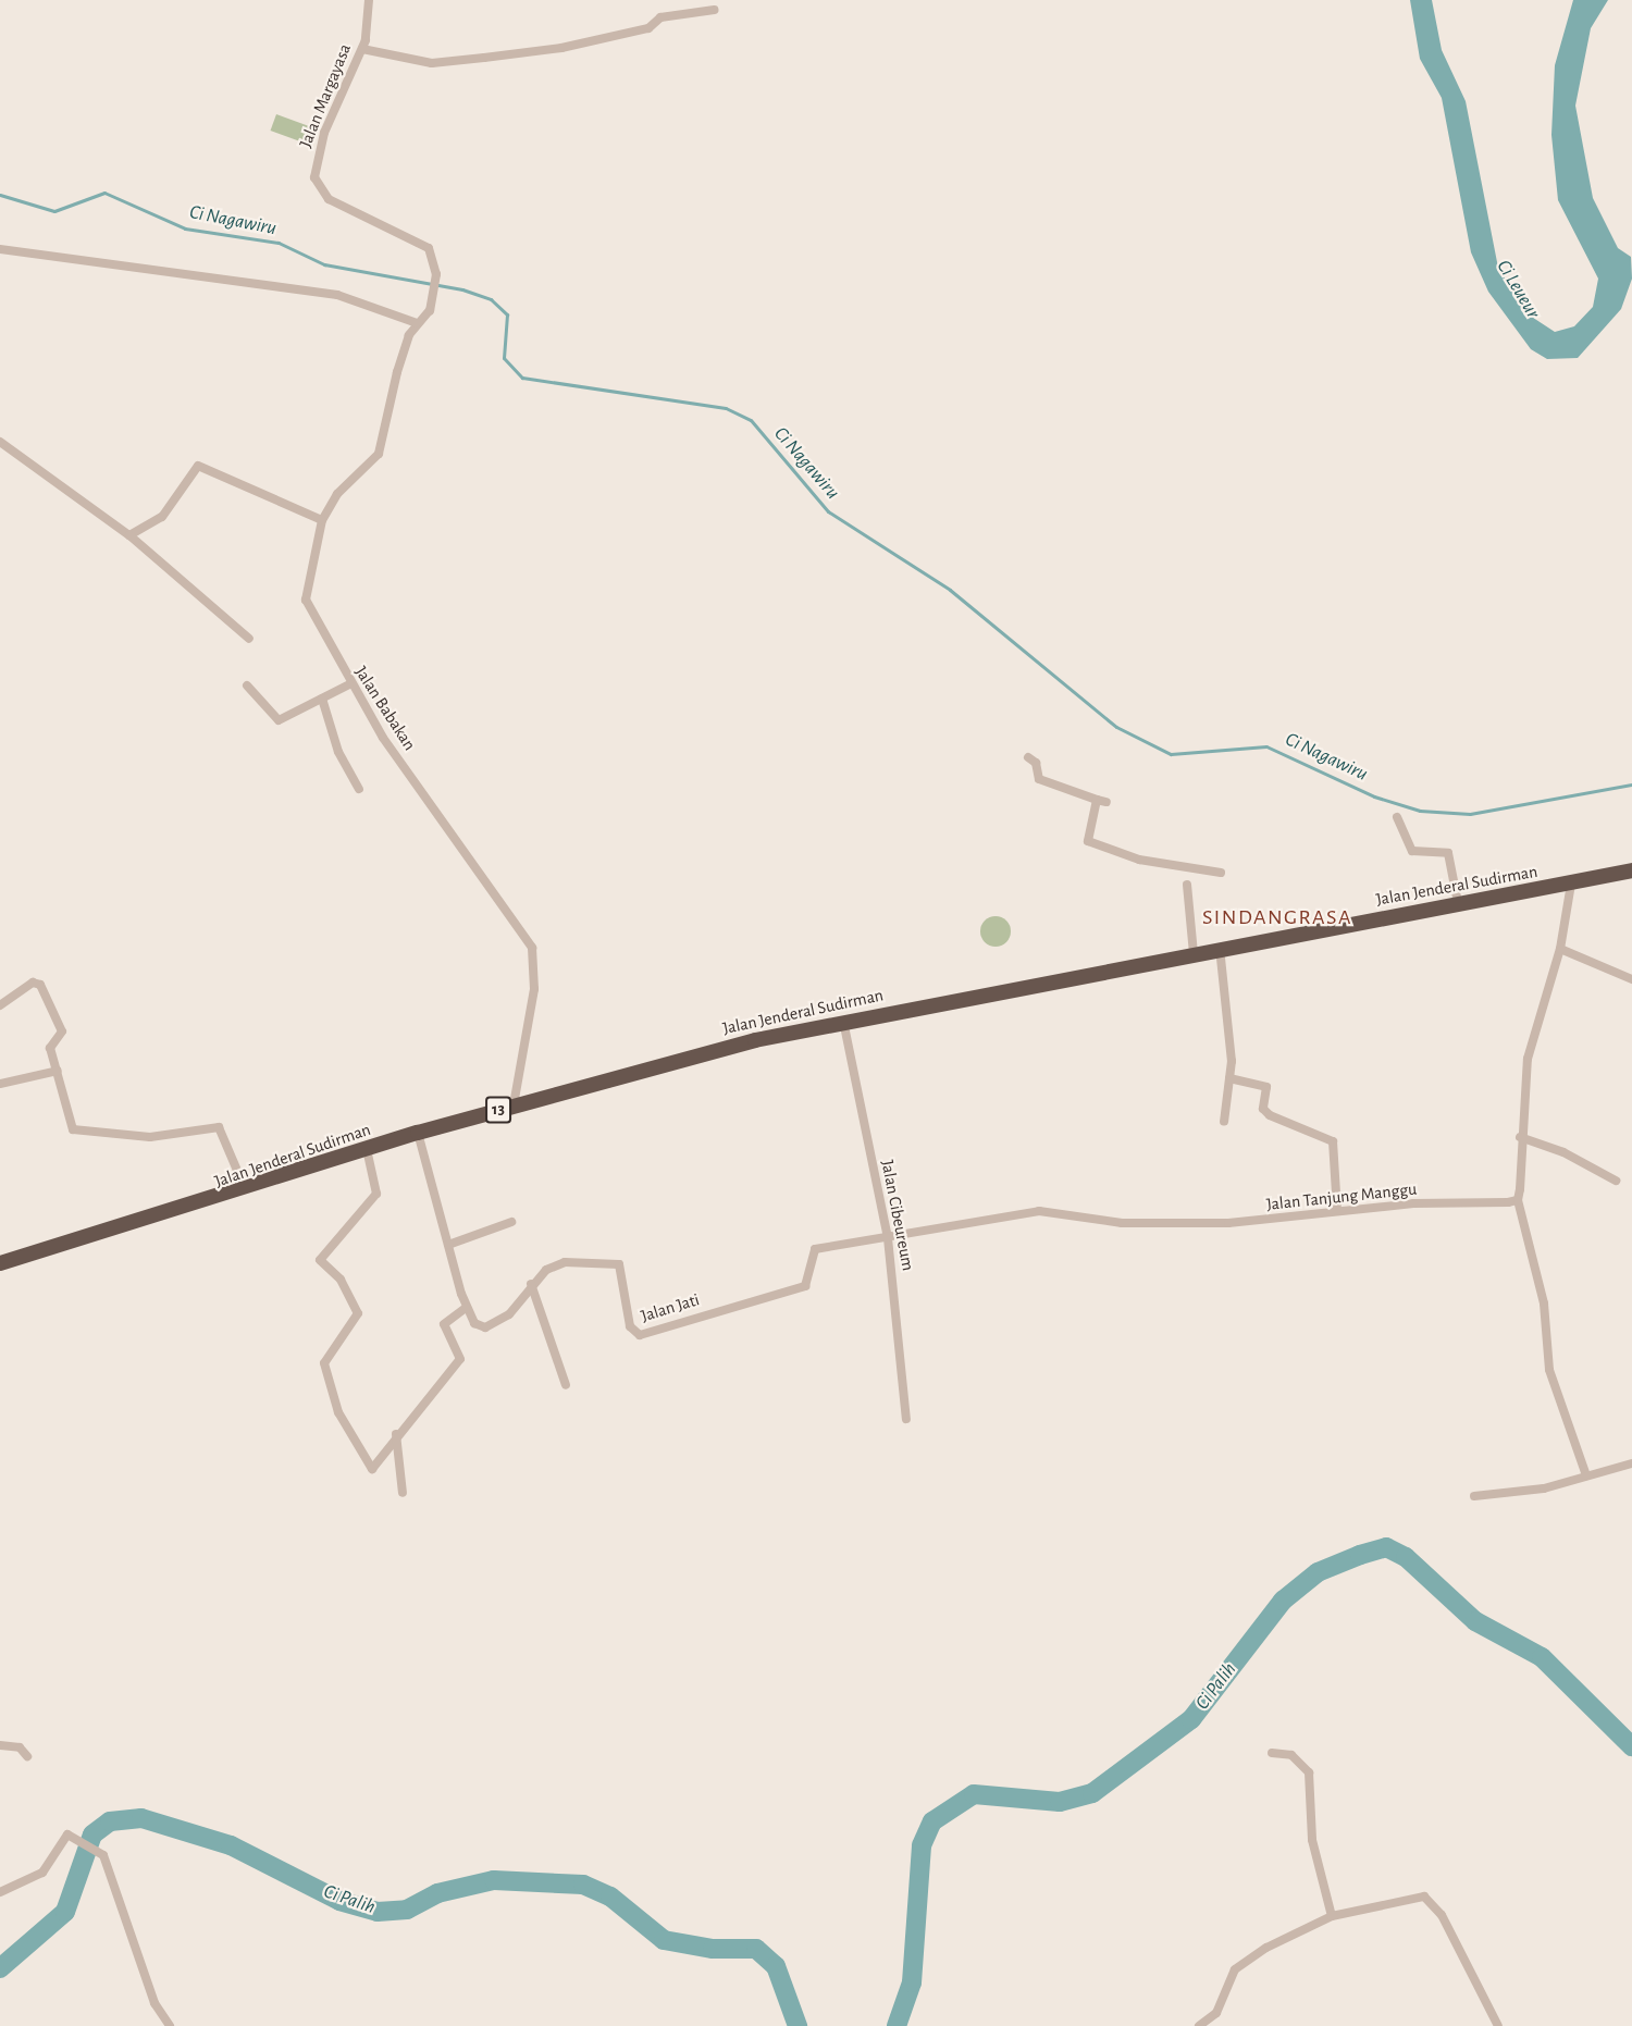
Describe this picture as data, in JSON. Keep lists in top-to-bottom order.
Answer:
{
  "streets": {
    "highway": ["Jalan Jenderal Sudirman", "13"],
    "street": [
      "Jalan Margayasa",
      "Jalan Babakan",
      "Jalan Tanjung Manggu",
      "Jalan Cibeureum",
      "Jalan Jati"
    ]
  },
  "crossings": [
    ["Jalan Margayasa", "Jalan Babakan"],
    ["Jalan Babakan", "Jalan Jenderal Sudirman"],
    ["Jalan Jenderal Sudirman", "Jalan Cibeureum"],
    ["Jalan Tanjung Manggu", "Jalan Cibeureum"],
    ["Jalan Tanjung Manggu", "Jalan Jati"],
    ["Jalan Cibeureum", "Jalan Jati"]
  ],
  "districts": ["SINDANGRASA"],
  "water": ["Ci Nagawiru", "Ci Leueur", "Ci Palih"]
}
